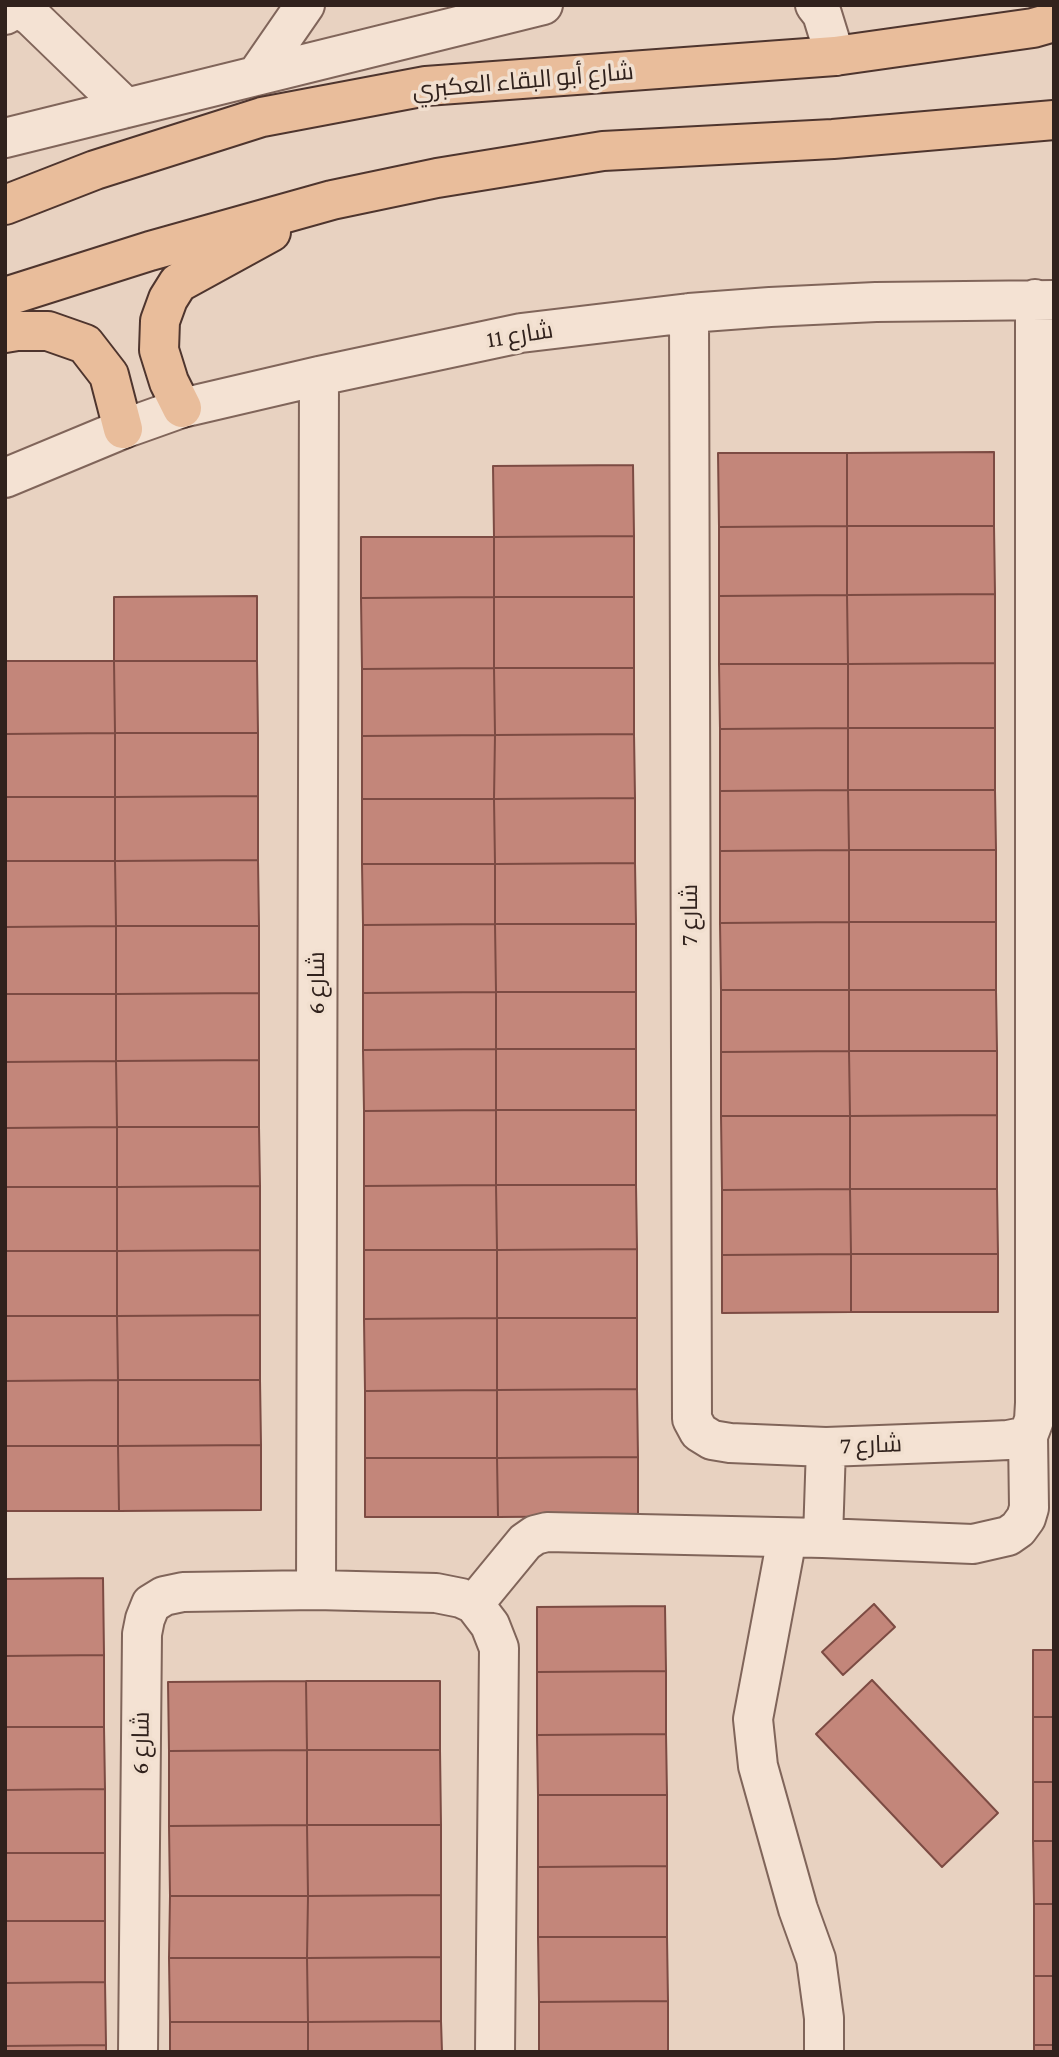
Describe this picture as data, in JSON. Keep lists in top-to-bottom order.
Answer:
{
  "streets": {
    "main road": ["شارع أبو البقاء العكبري"],
    "street": ["شارع 11", "شارع 7", "شارع 6"]
  },
  "crossings": [
    ["شارع 11", "شارع 7"],
    ["شارع 11", "شارع 6"]
  ]
}
